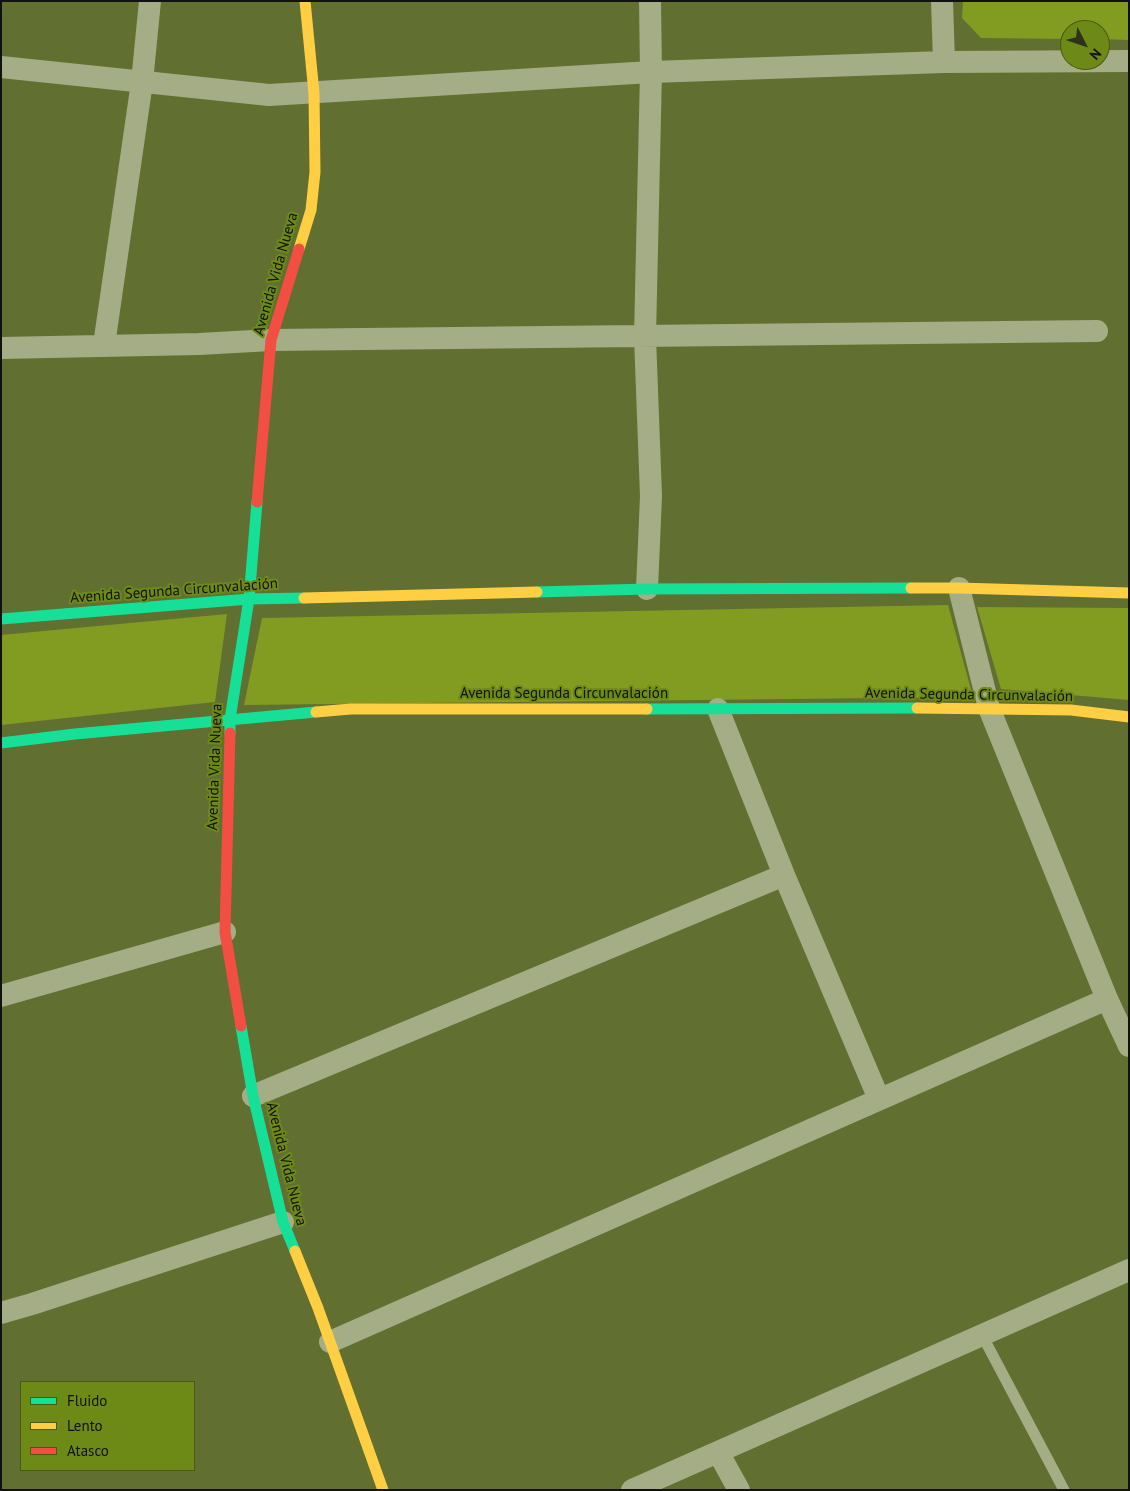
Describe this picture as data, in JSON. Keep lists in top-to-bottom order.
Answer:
{
  "streets": {
    "street": ["Avenida Vida Nueva", "Avenida Segunda Circunvalación"]
  },
  "crossings": [
    ["Avenida Vida Nueva", "Avenida Segunda Circunvalación"]
  ],
  "legend": ["Fluido", "Lento", "Atasco"],
  "north": "bottom right"
}
